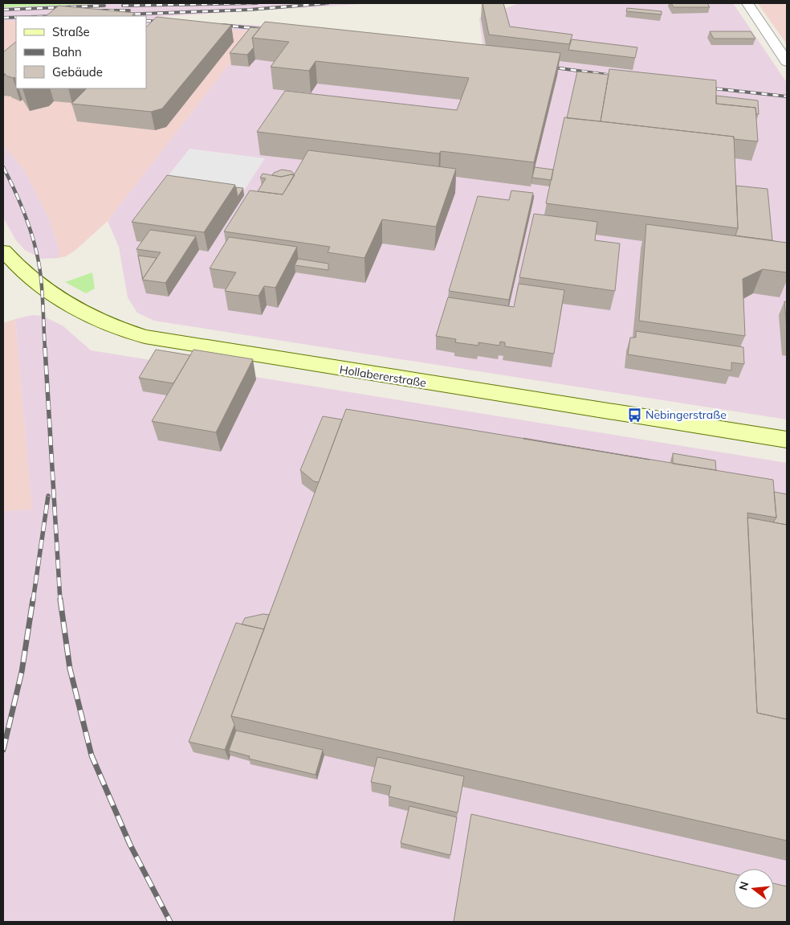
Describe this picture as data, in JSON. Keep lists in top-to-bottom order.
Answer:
{
  "streets": {
    "street": ["Hollabererstraße"]
  },
  "places": {
    "bus stop": ["Nebingerstraße"]
  },
  "legend": ["Straße", "Bahn", "Gebäude"],
  "north": "left"
}
